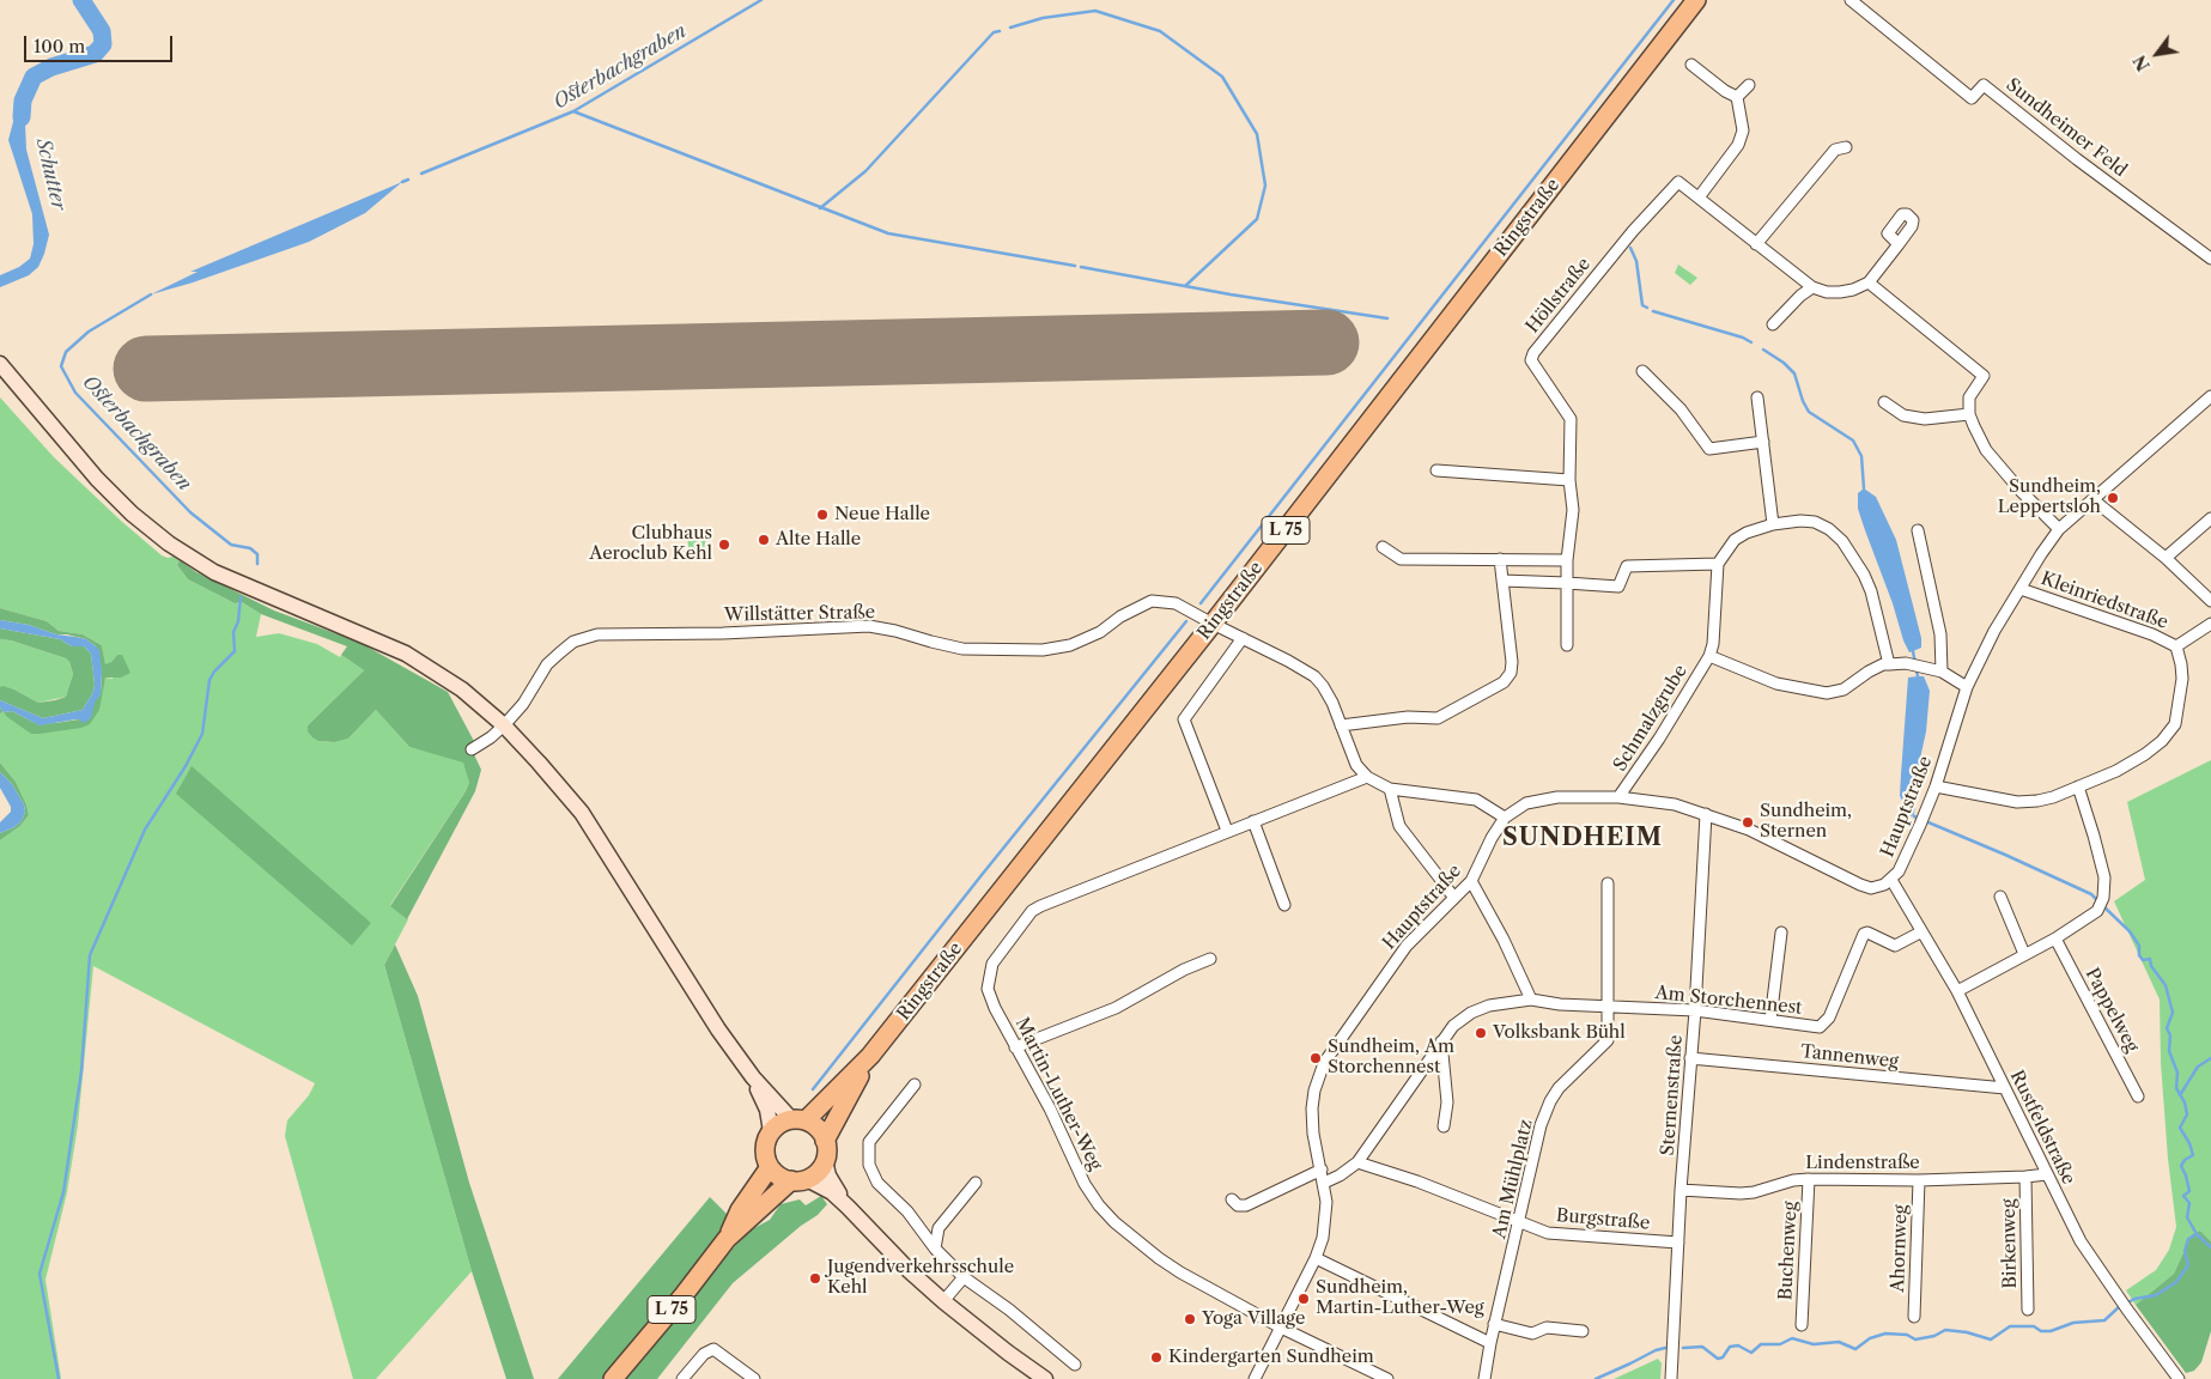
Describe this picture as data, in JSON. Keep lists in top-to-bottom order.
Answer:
{
  "streets": {
    "main road": ["Ringstraße", "L 75"],
    "street": [
      "Sundheimer Feld",
      "Höllstraße",
      "Kleinriedstraße",
      "Willstätter Straße",
      "Schmalzgrube",
      "Hauptstraße",
      "Am Storchennest",
      "Pappelweg",
      "Tannenweg",
      "Martin-Luther-Weg",
      "Sternenstraße",
      "Rustfeldstraße",
      "Lindenstraße",
      "Am Mühlplatz",
      "Burgstraße",
      "Birkenweg",
      "Ahornweg",
      "Buchenweg"
    ]
  },
  "crossings": [
    ["Ringstraße", "L 75"],
    ["Ringstraße", "Willstätter Straße"],
    ["Kleinriedstraße", "Hauptstraße"],
    ["Willstätter Straße", "Hauptstraße"],
    ["Willstätter Straße", "Martin-Luther-Weg"],
    ["Schmalzgrube", "Hauptstraße"],
    ["Hauptstraße", "Am Storchennest"],
    ["Hauptstraße", "Martin-Luther-Weg"],
    ["Hauptstraße", "Sternenstraße"],
    ["Hauptstraße", "Rustfeldstraße"],
    ["Am Storchennest", "Sternenstraße"],
    ["Am Storchennest", "Rustfeldstraße"],
    ["Am Storchennest", "Am Mühlplatz"],
    ["Am Storchennest", "Burgstraße"],
    ["Tannenweg", "Sternenstraße"],
    ["Tannenweg", "Rustfeldstraße"],
    ["Sternenstraße", "Lindenstraße"],
    ["Sternenstraße", "Burgstraße"],
    ["Rustfeldstraße", "Lindenstraße"],
    ["Lindenstraße", "Birkenweg"],
    ["Lindenstraße", "Ahornweg"],
    ["Lindenstraße", "Buchenweg"],
    ["Am Mühlplatz", "Burgstraße"]
  ],
  "districts": ["SUNDHEIM"],
  "water": ["Osterbachgraben", "Schutter"],
  "places": [
    "Sundheim, Leppertsloh",
    "Neue Halle",
    "Alte Halle",
    "Clubhaus Aeroclub Kehl",
    "Sundheim, Sternen",
    "Volksbank Bühl",
    "Sundheim, Am Storchennest",
    "Jugendverkehrsschule Kehl",
    "Sundheim, Martin-Luther-Weg",
    "Yoga Village",
    "Kindergarten Sundheim"
  ],
  "scale_bar": "100 m",
  "north": "bottom left"
}
